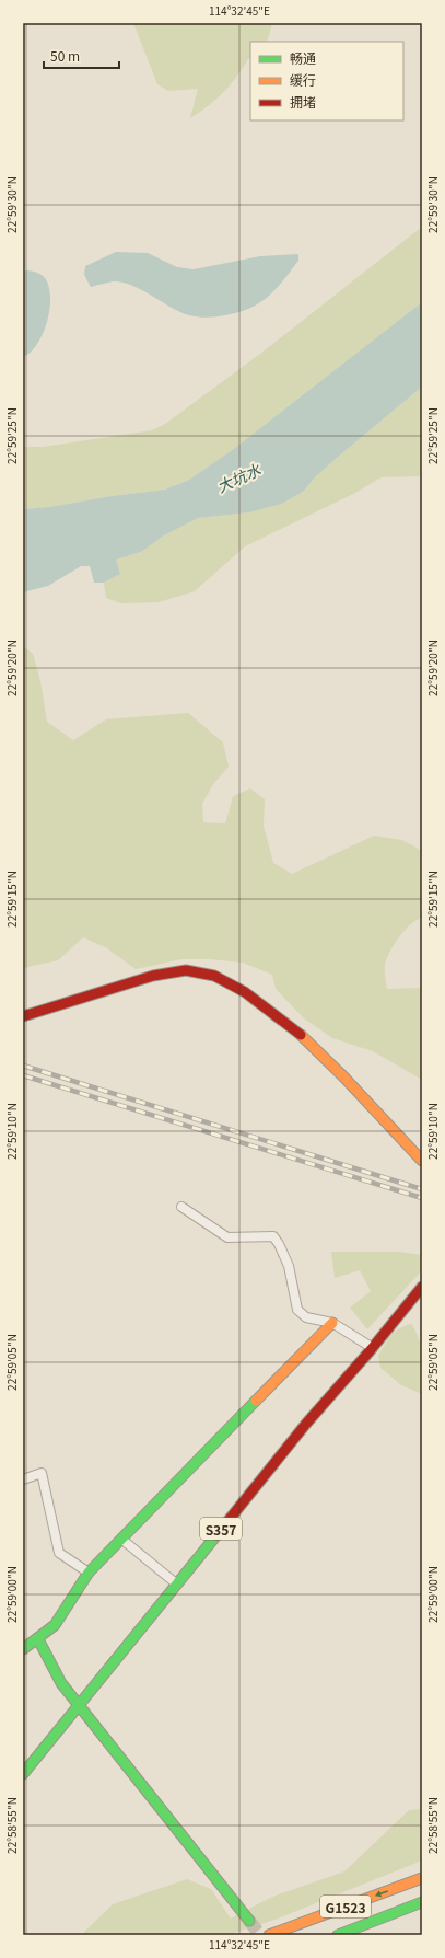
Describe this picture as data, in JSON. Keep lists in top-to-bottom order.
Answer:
{
  "streets": {
    "main road": ["S357", "G1523"]
  },
  "water": ["大坑水"],
  "legend": ["畅通", "缓行", "拥堵"],
  "scale_bar": "50 m",
  "coordinates": [
    "114°32'45\"E",
    "22°59'30\"N",
    "22°59'25\"N",
    "22°59'20\"N",
    "22°59'15\"N",
    "22°59'10\"N",
    "22°59'05\"N",
    "22°59'00\"N",
    "22°58'55\"N"
  ]
}
